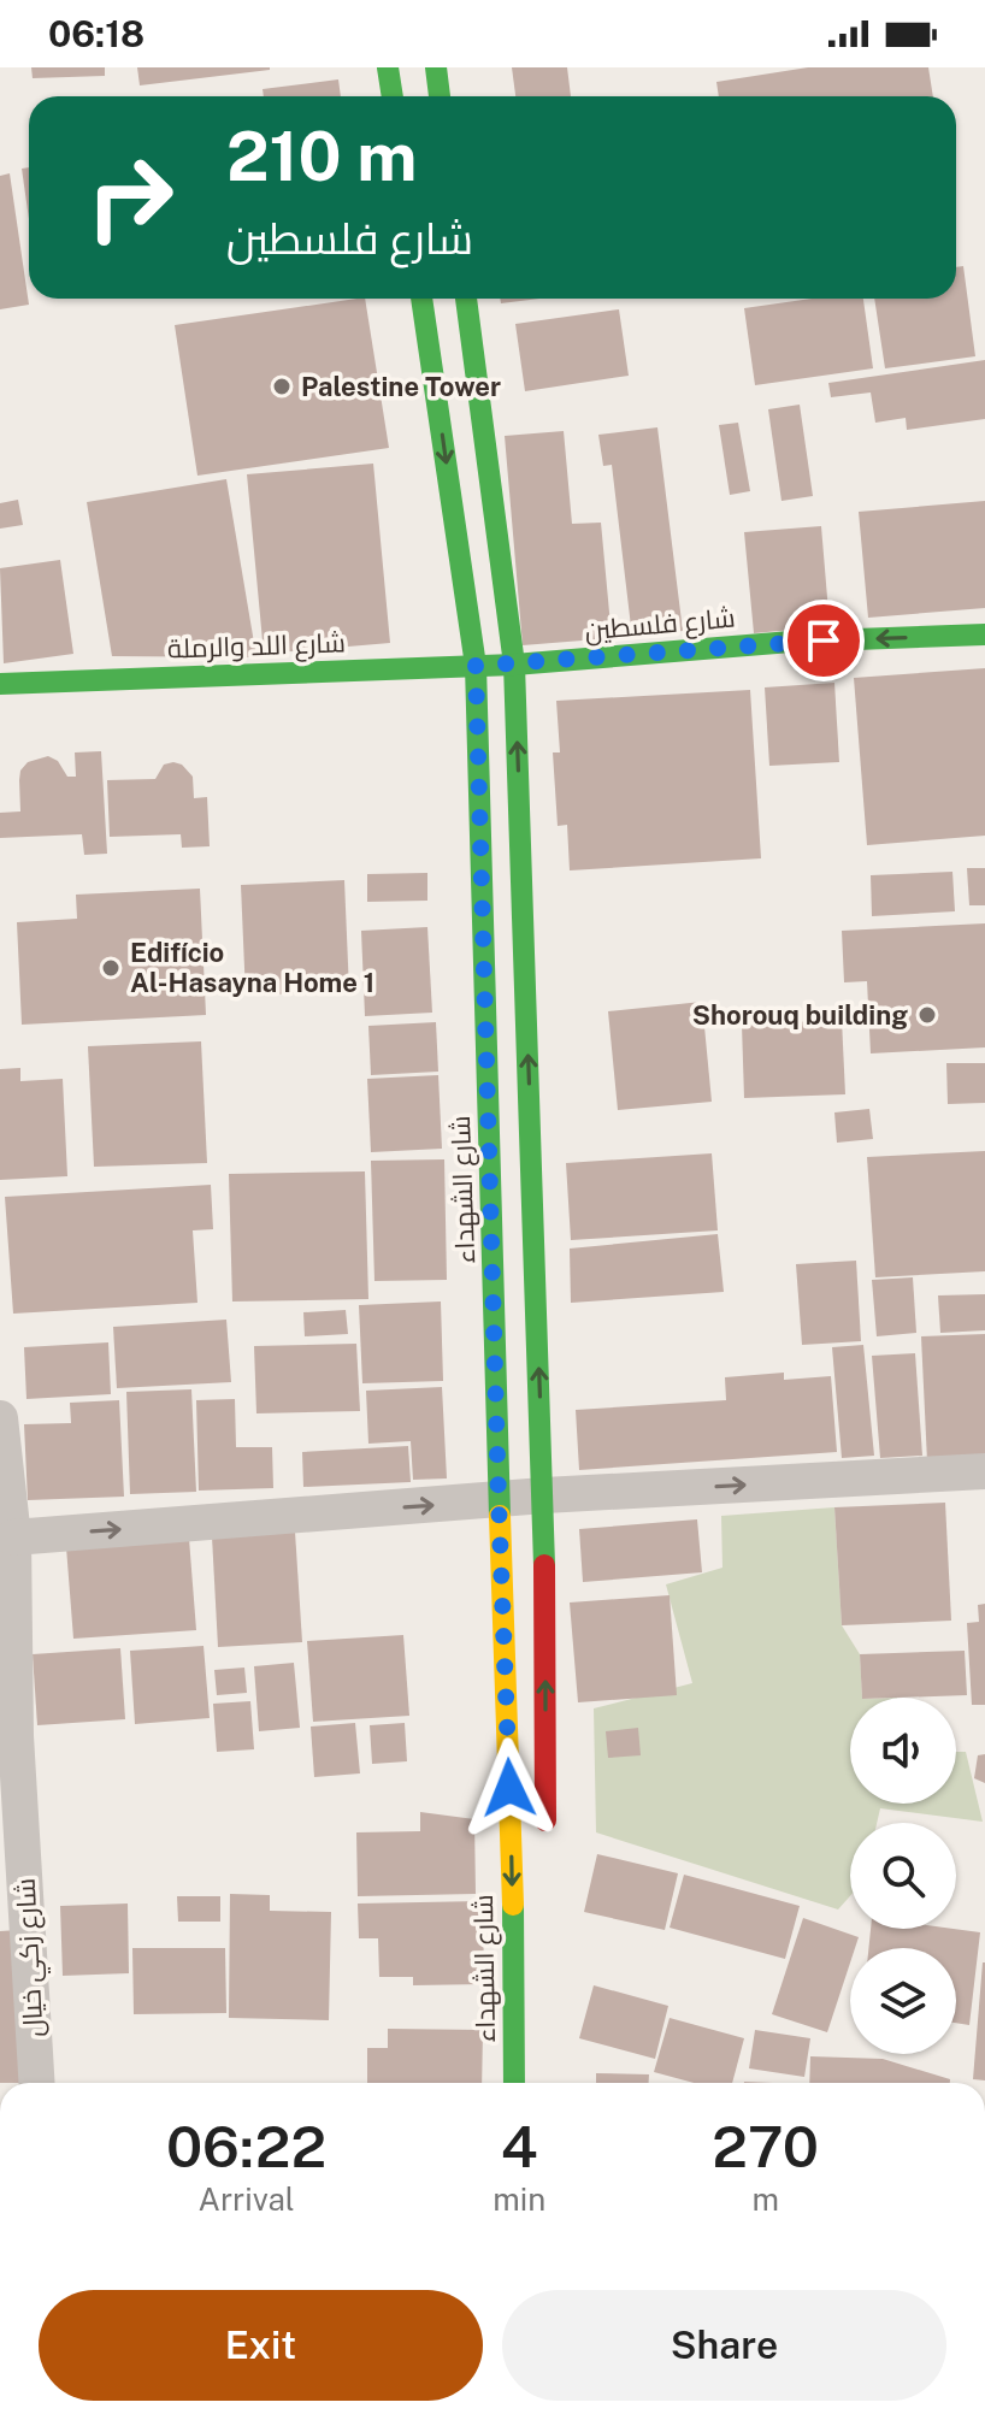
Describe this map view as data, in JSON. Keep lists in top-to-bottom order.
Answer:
{
  "streets": {
    "street": [
      "شارع فلسطين",
      "شارع اللد والرملة",
      "شارع الشهداء",
      "شارع زكي خيال"
    ]
  },
  "crossings": [
    ["شارع فلسطين", "شارع اللد والرملة"],
    ["شارع اللد والرملة", "شارع الشهداء"]
  ],
  "one_way": ["شارع فلسطين"],
  "places": ["Palestine Tower", "Edifício Al-Hasayna Home 1", "Shorouq building"],
  "page": {
    "status": "06:18",
    "turn": ["210 m", "شارع فلسطين"],
    "eta": [
      "06:22",
      "Arrival",
      "4",
      "min",
      "270",
      "m"
    ],
    "buttons": ["Exit", "Share"]
  }
}
